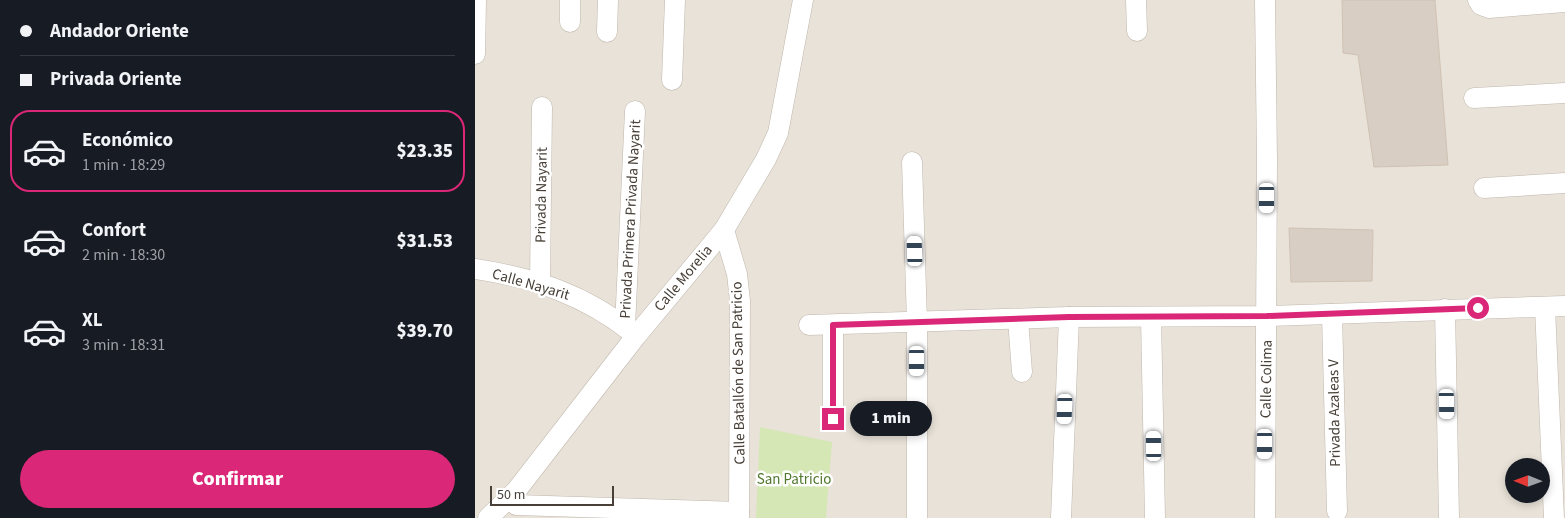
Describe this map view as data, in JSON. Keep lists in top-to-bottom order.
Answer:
{
  "streets": {
    "street": [
      "Privada Nayarit",
      "Privada Primera Privada Nayarit",
      "Calle Morelia",
      "Calle Nayarit",
      "Calle Batallón de San Patricio",
      "Calle Colima",
      "Privada Azaleas V"
    ]
  },
  "crossings": [
    ["Privada Nayarit", "Calle Nayarit"],
    ["Privada Primera Privada Nayarit", "Calle Morelia"],
    ["Privada Primera Privada Nayarit", "Calle Nayarit"],
    ["Calle Morelia", "Calle Nayarit"],
    ["Calle Morelia", "Calle Batallón de San Patricio"]
  ],
  "parks": ["San Patricio"],
  "scale_bar": "50 m",
  "north": "left",
  "page": {
    "banner": ["Andador Oriente", "Privada Oriente"],
    "list": [
      {
        "name": "Económico",
        "note": "1 min · 18:29",
        "value": "$23.35"
      },
      {
        "name": "Confort",
        "note": "2 min · 18:30",
        "value": "$31.53"
      },
      {
        "name": "XL",
        "note": "3 min · 18:31",
        "value": "$39.70"
      }
    ],
    "bubble": "1 min",
    "buttons": "Confirmar",
    "scale": "50 m"
  }
}
